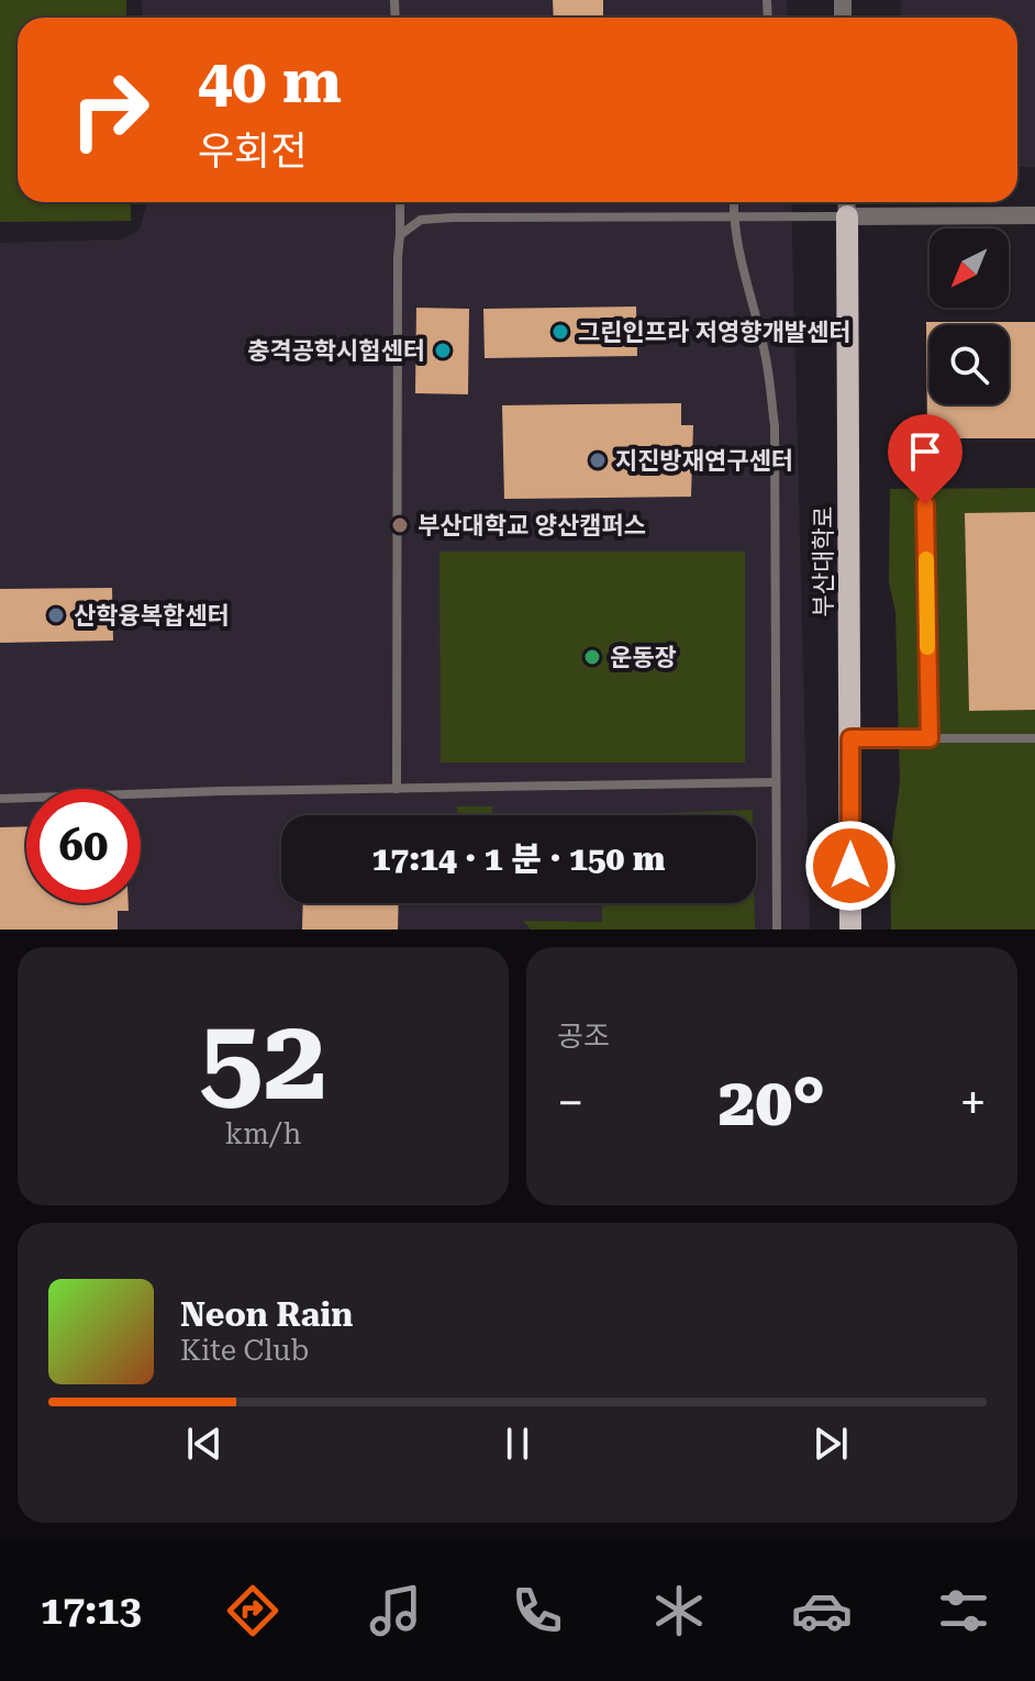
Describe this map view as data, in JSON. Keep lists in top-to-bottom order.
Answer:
{
  "streets": {
    "main road": ["부산대학로"]
  },
  "places": [
    "그린인프라 저영향개발센터",
    "충격공학시험센터",
    "지진방재연구센터",
    "부산대학교 양산캠퍼스",
    "산학융복합센터",
    "운동장"
  ],
  "north": "bottom left",
  "page": {
    "turn": ["40 m", "우회전"],
    "limit": "60",
    "trip": "17:14 · 1 분 · 150 m",
    "tile": [
      ["52", "km/h"],
      "공조"
    ],
    "heat": ["−", "20°", "+"],
    "song": ["Neon Rain", "Kite Club"],
    "tabs": "17:13"
  }
}
